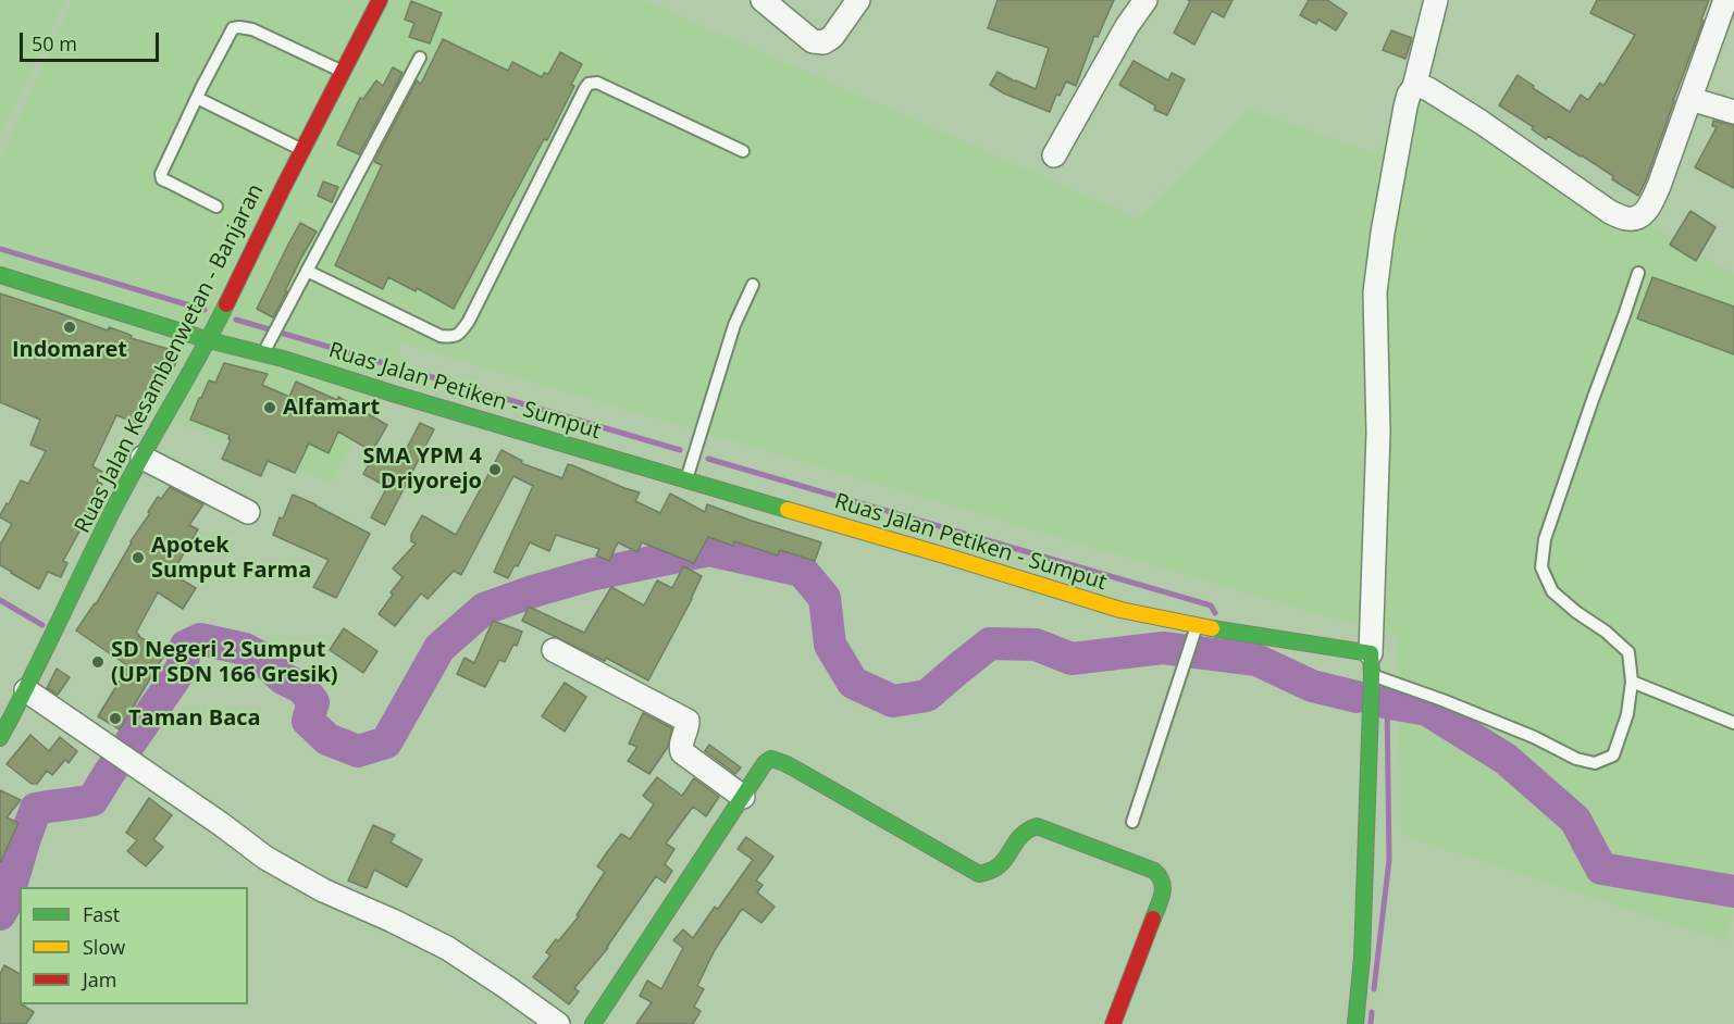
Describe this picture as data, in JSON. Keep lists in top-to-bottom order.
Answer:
{
  "streets": {
    "main road": ["Ruas Jalan Kesambenwetan - Banjaran", "Ruas Jalan Petiken - Sumput"]
  },
  "crossings": [
    ["Ruas Jalan Kesambenwetan - Banjaran", "Ruas Jalan Petiken - Sumput"]
  ],
  "places": [
    "Indomaret",
    "Alfamart",
    "SMA YPM 4 Driyorejo",
    "Apotek Sumput Farma",
    "SD Negeri 2 Sumput (UPT SDN 166 Gresik)",
    "Taman Baca"
  ],
  "legend": ["Fast", "Slow", "Jam"],
  "scale_bar": "50 m"
}
